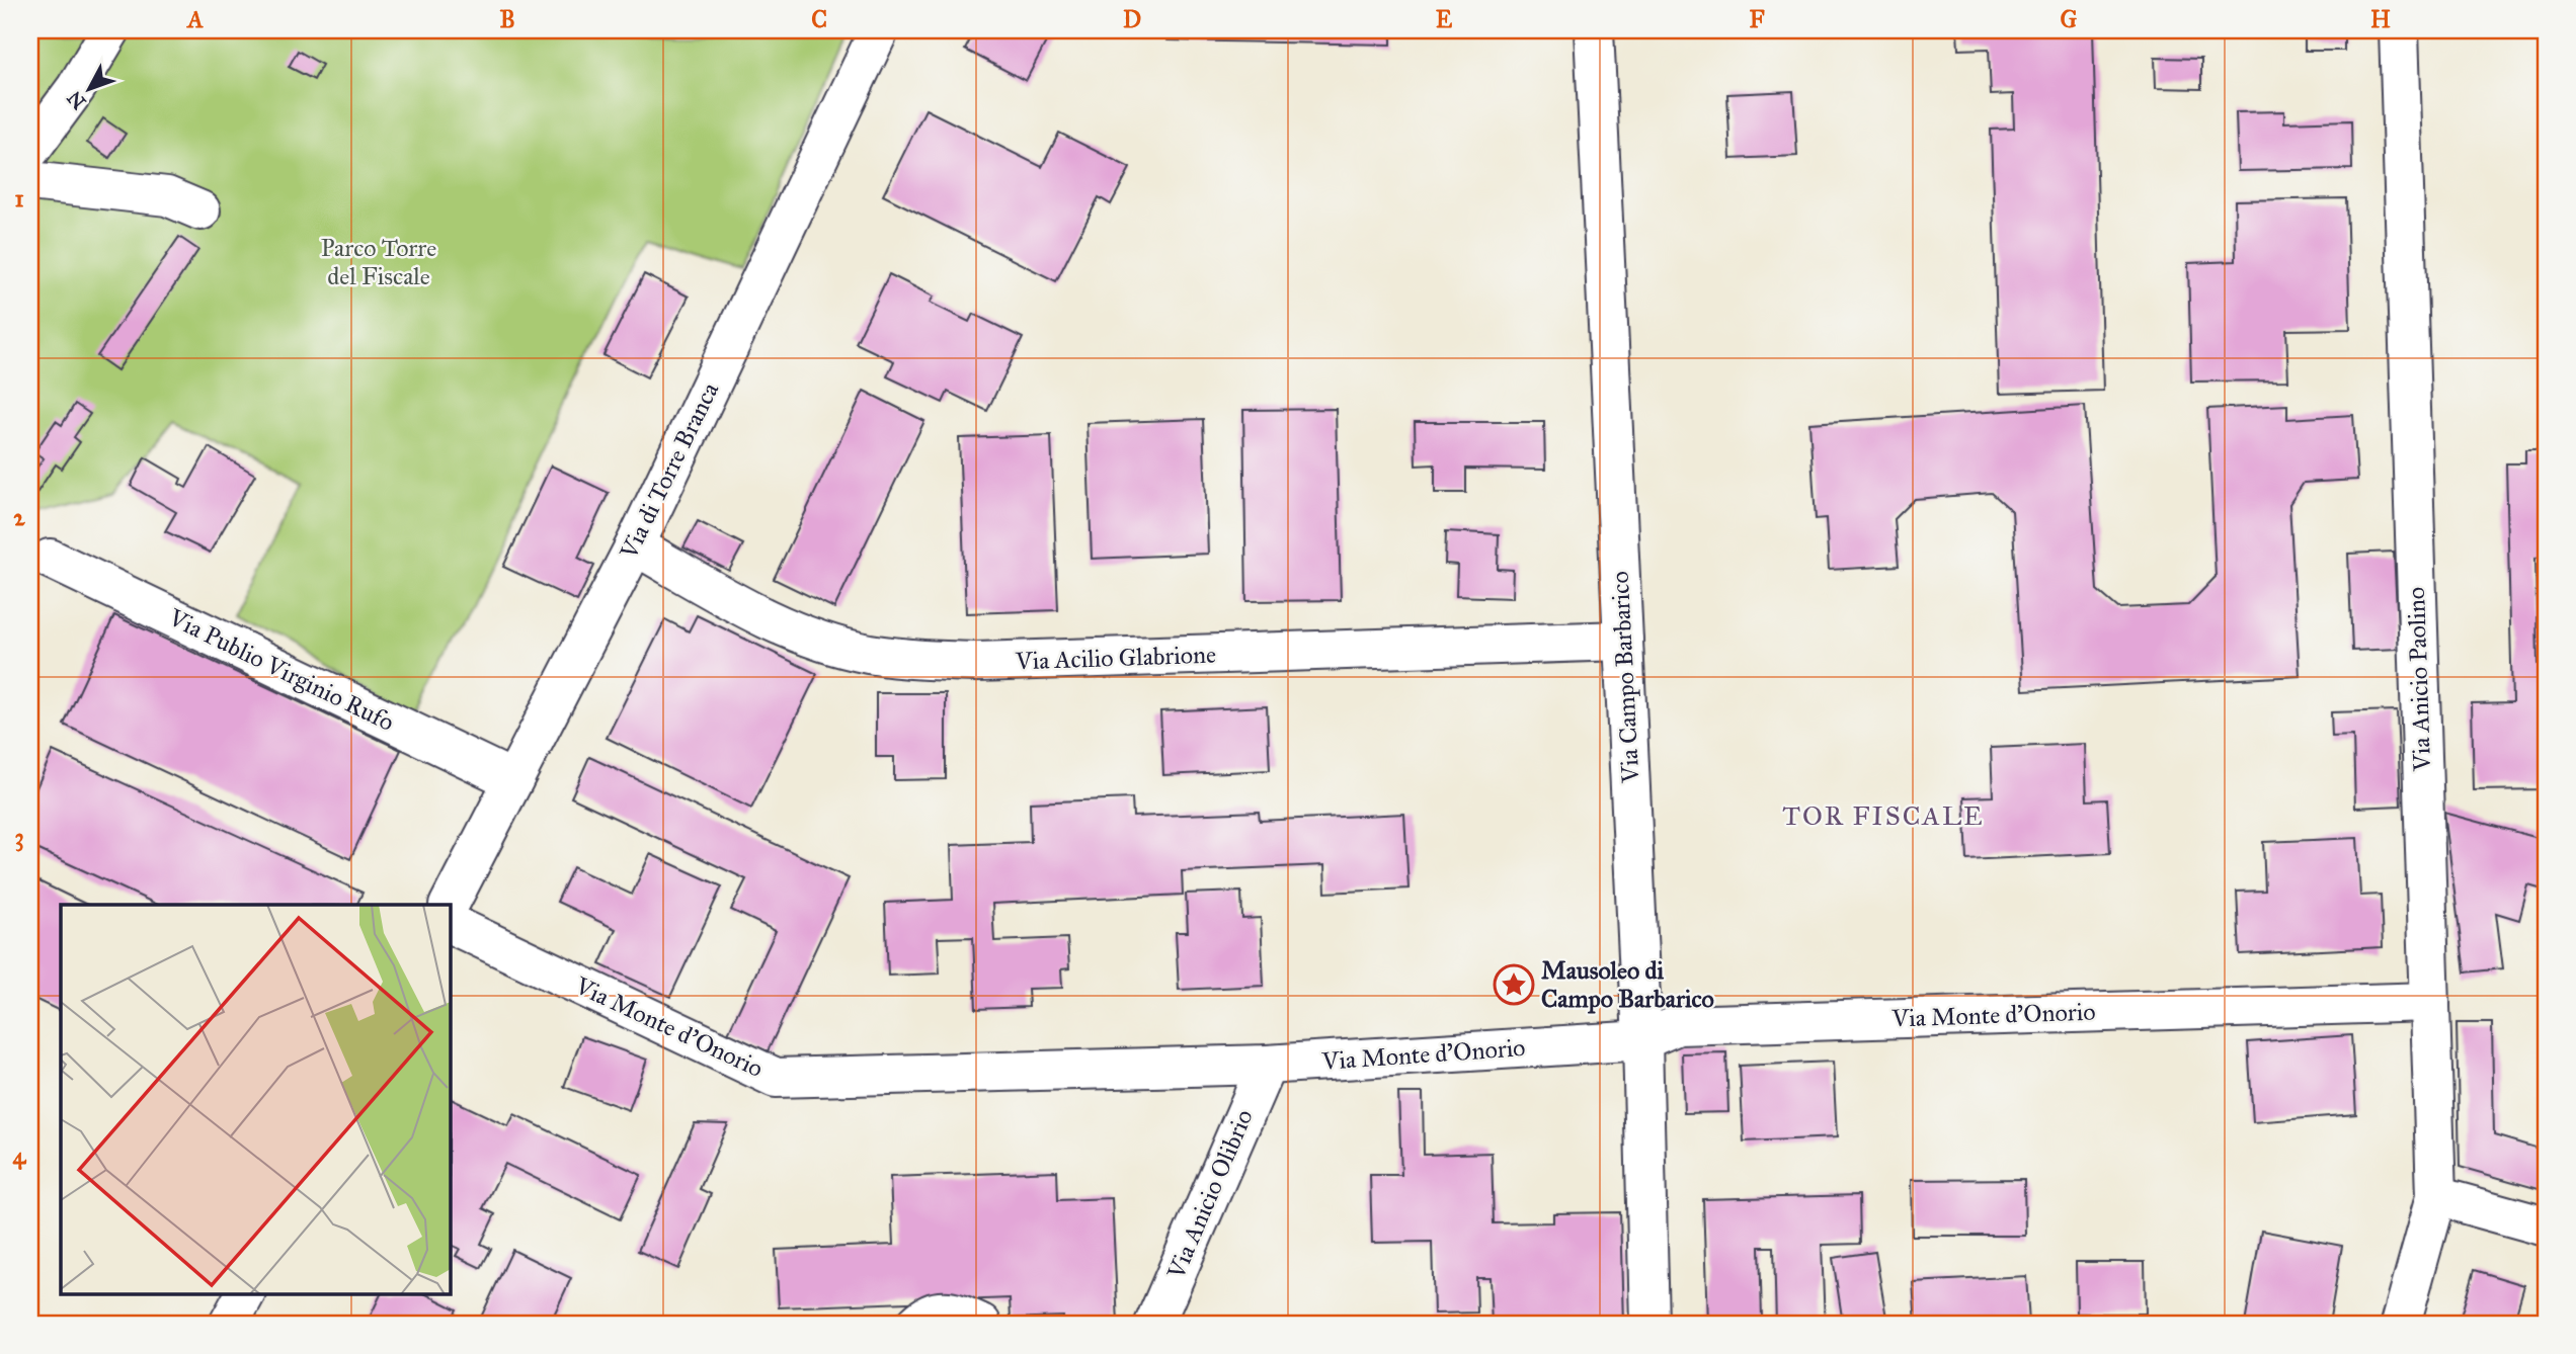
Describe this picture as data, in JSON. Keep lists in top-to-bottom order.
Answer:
{
  "streets": {
    "street": [
      "Via di Torre Branca",
      "Via Acilio Glabrione",
      "Via Publio Virginio Rufo",
      "Via Campo Barbarico",
      "Via Anicio Paolino",
      "Via Monte d'Onorio",
      "Via Anicio Olibrio"
    ]
  },
  "crossings": [
    ["Via di Torre Branca", "Via Acilio Glabrione"],
    ["Via di Torre Branca", "Via Publio Virginio Rufo"],
    ["Via Acilio Glabrione", "Via Campo Barbarico"],
    ["Via Campo Barbarico", "Via Monte d'Onorio"],
    ["Via Anicio Paolino", "Via Monte d'Onorio"],
    ["Via Monte d'Onorio", "Via Anicio Olibrio"]
  ],
  "districts": ["TOR FISCALE"],
  "parks": ["Parco Torre del Fiscale"],
  "places": {
    "place": ["Mausoleo di Campo Barbarico"]
  },
  "north": "bottom left",
  "grid": {
    "columns": [
      "A",
      "B",
      "C",
      "D",
      "E",
      "F",
      "G",
      "H"
    ],
    "rows": [
      "1",
      "2",
      "3",
      "4"
    ]
  }
}
